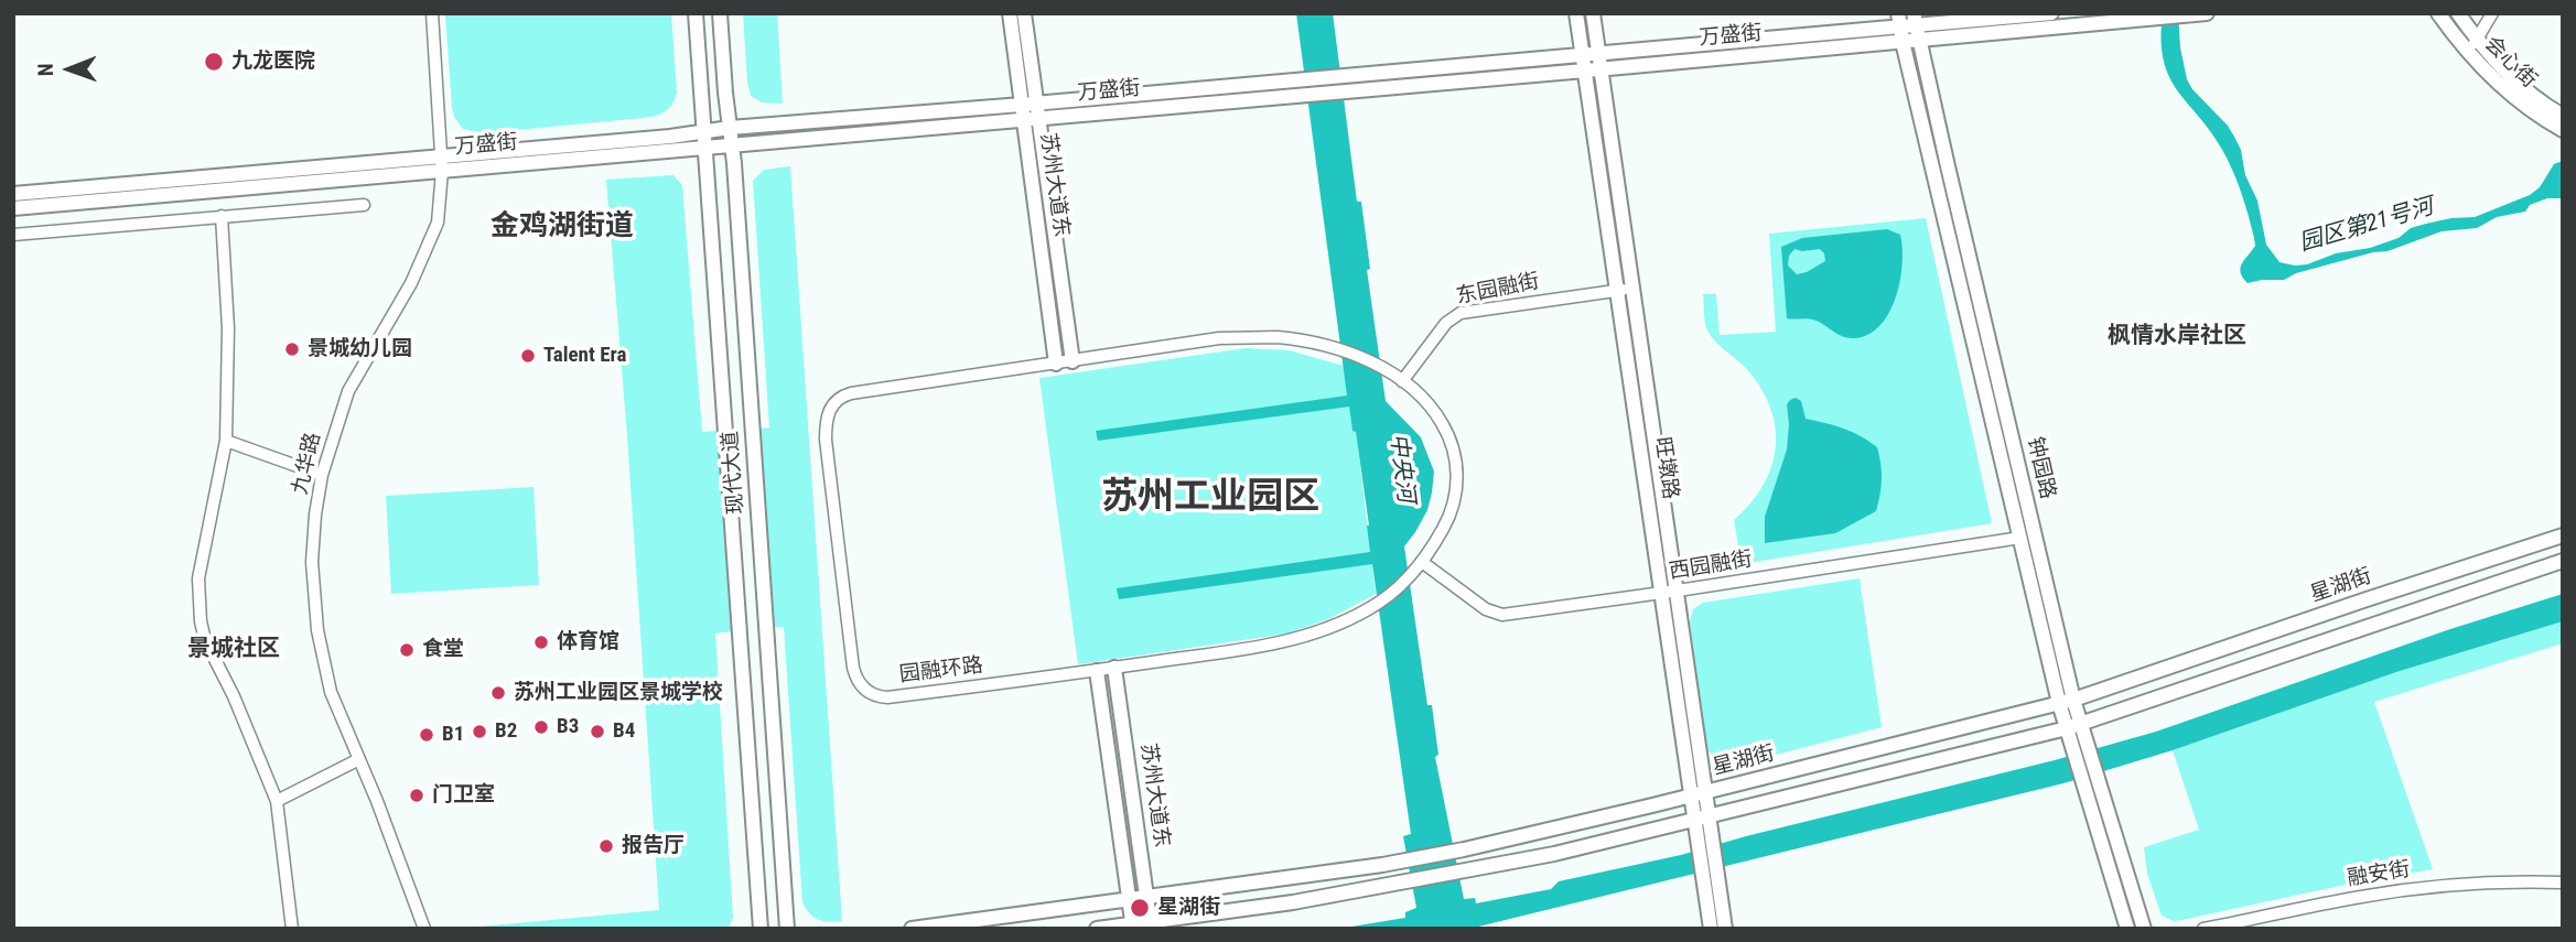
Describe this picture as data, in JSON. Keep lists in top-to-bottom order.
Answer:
{
  "streets": {
    "main road": [
      "万盛街",
      "会心街",
      "苏州大道东",
      "旺墩路",
      "钟园路",
      "现代大道",
      "星湖街"
    ],
    "street": [
      "东园融街",
      "九华路",
      "西园融街",
      "园融环路",
      "融安街"
    ]
  },
  "crossings": [
    ["万盛街", "苏州大道东"],
    ["万盛街", "九华路"],
    ["万盛街", "旺墩路"],
    ["万盛街", "钟园路"],
    ["万盛街", "现代大道"],
    ["苏州大道东", "星湖街"],
    ["苏州大道东", "园融环路"],
    ["东园融街", "旺墩路"],
    ["东园融街", "园融环路"],
    ["旺墩路", "西园融街"],
    ["旺墩路", "星湖街"],
    ["钟园路", "西园融街"],
    ["钟园路", "星湖街"],
    ["西园融街", "园融环路"]
  ],
  "districts": [
    "金鸡湖街道",
    "枫情水岸社区",
    "苏州工业园区",
    "景城社区"
  ],
  "water": ["园区第21号河", "中央河"],
  "places": [
    "九龙医院",
    "景城幼儿园",
    "Talent Era",
    "体育馆",
    "食堂",
    "苏州工业园区景城学校",
    "B3",
    "B2",
    "B4",
    "B1",
    "门卫室",
    "报告厅",
    "星湖街"
  ],
  "north": "left"
}
